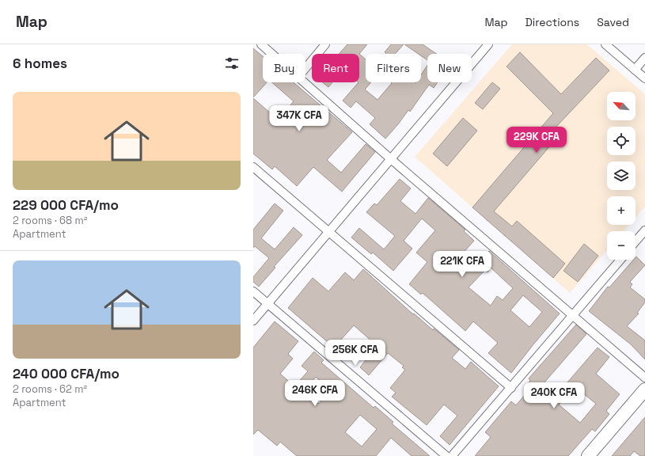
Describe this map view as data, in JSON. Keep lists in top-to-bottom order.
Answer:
{
  "north": "top left",
  "page": {
    "header": "Map",
    "nav": ["Map", "Directions", "Saved"],
    "heading": "6 homes",
    "chip": [
      "Buy",
      "Rent",
      "Filters",
      "New"
    ],
    "list": [
      {
        "name": "229 000 CFA/mo",
        "note": "2 rooms · 68 m² · Apartment"
      },
      {
        "name": "240 000 CFA/mo",
        "note": "2 rooms · 62 m² · Apartment"
      }
    ],
    "map_buttons": ["+", "−"],
    "price": [
      "347K CFA",
      "229K CFA",
      "221K CFA",
      "256K CFA",
      "246K CFA",
      "240K CFA"
    ]
  }
}
